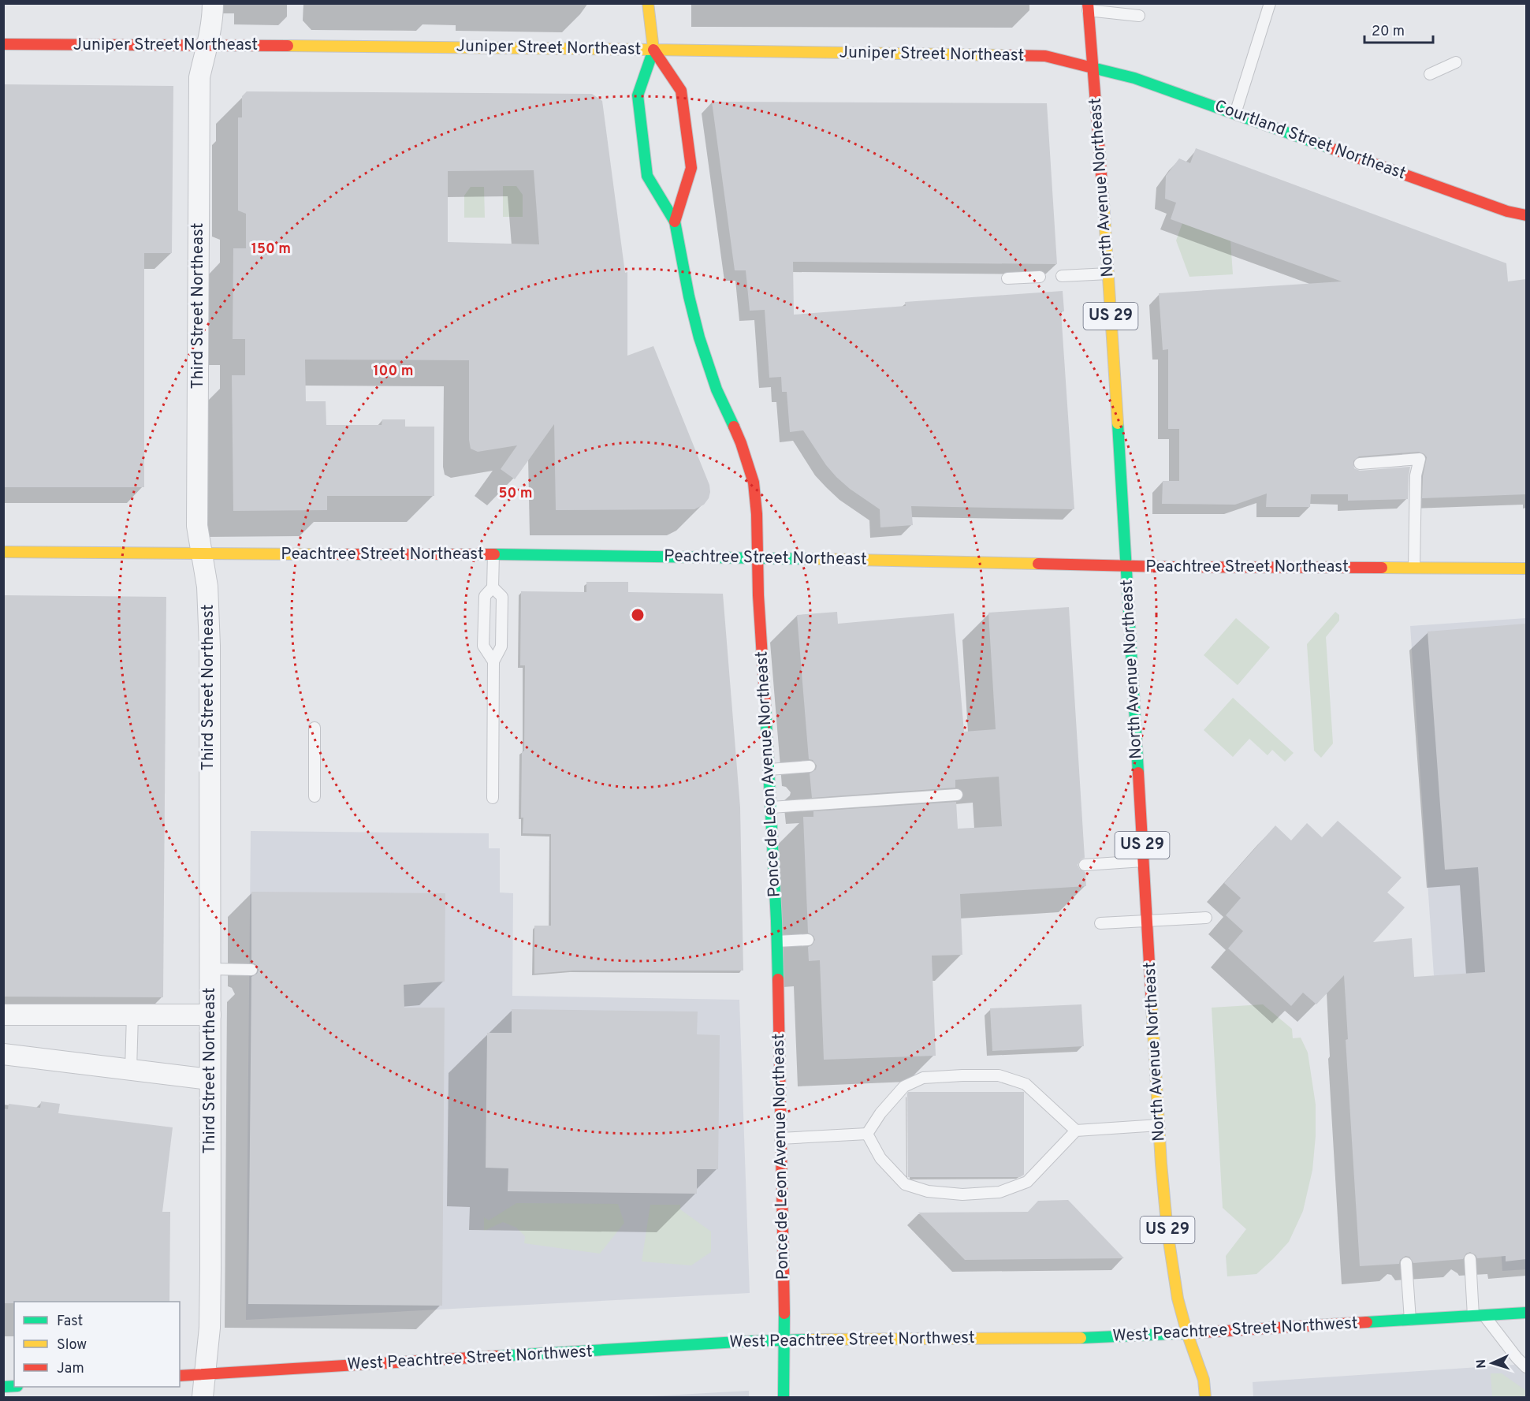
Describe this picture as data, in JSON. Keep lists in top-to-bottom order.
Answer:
{
  "streets": {
    "main road": [
      "Juniper Street Northeast",
      "Courtland Street Northeast",
      "North Avenue Northeast",
      "US 29",
      "Peachtree Street Northeast",
      "Ponce de Leon Avenue Northeast",
      "West Peachtree Street Northwest"
    ],
    "street": ["Third Street Northeast"]
  },
  "crossings": [
    ["Juniper Street Northeast", "Courtland Street Northeast"],
    ["Juniper Street Northeast", "North Avenue Northeast"],
    ["Juniper Street Northeast", "Third Street Northeast"],
    ["Juniper Street Northeast", "Ponce de Leon Avenue Northeast"],
    ["Courtland Street Northeast", "North Avenue Northeast"],
    ["North Avenue Northeast", "US 29"],
    ["North Avenue Northeast", "Peachtree Street Northeast"],
    ["North Avenue Northeast", "West Peachtree Street Northwest"],
    ["Third Street Northeast", "Peachtree Street Northeast"],
    ["Third Street Northeast", "West Peachtree Street Northwest"],
    ["US 29", "West Peachtree Street Northwest"],
    ["Peachtree Street Northeast", "Ponce de Leon Avenue Northeast"],
    ["Ponce de Leon Avenue Northeast", "West Peachtree Street Northwest"]
  ],
  "legend": ["Fast", "Slow", "Jam"],
  "scale_bar": "20 m",
  "north": "left",
  "rings": ["150 m", "100 m", "50 m"]
}
